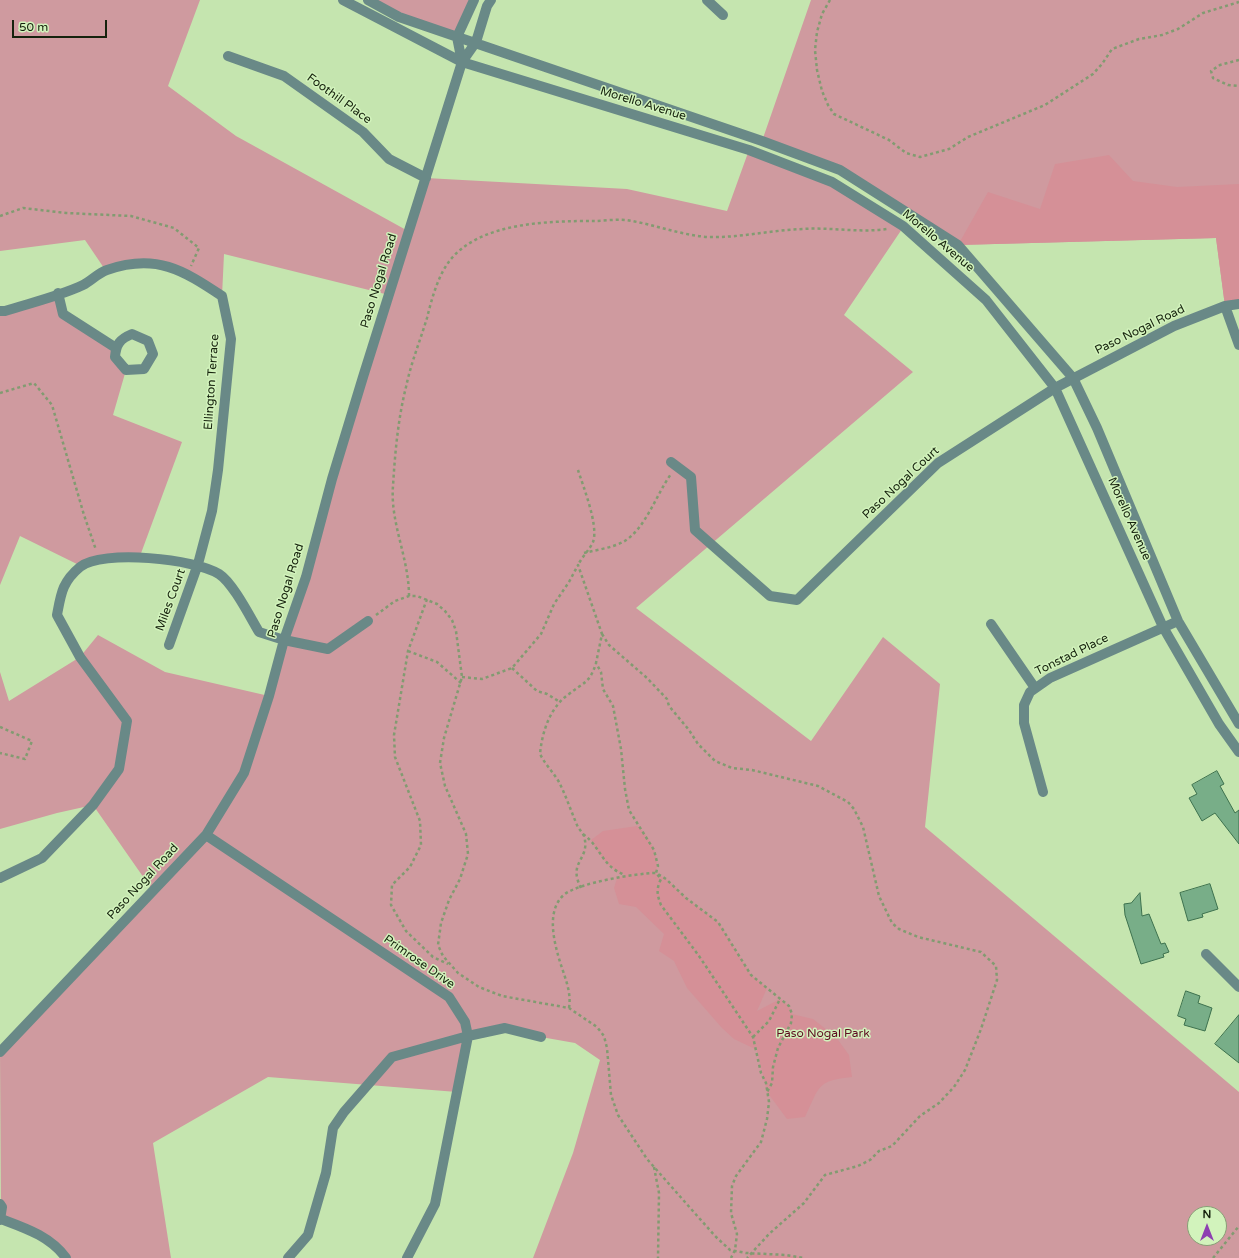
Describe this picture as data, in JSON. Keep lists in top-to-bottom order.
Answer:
{
  "streets": {
    "street": [
      "Foothill Place",
      "Morello Avenue",
      "Paso Nogal Road",
      "Ellington Terrace",
      "Paso Nogal Court",
      "Miles Court",
      "Tonstad Place",
      "Primrose Drive"
    ]
  },
  "crossings": [
    ["Foothill Place", "Paso Nogal Road"],
    ["Morello Avenue", "Paso Nogal Road"],
    ["Morello Avenue", "Paso Nogal Court"],
    ["Morello Avenue", "Tonstad Place"],
    ["Paso Nogal Road", "Paso Nogal Court"],
    ["Paso Nogal Road", "Primrose Drive"],
    ["Ellington Terrace", "Miles Court"]
  ],
  "parks": ["Paso Nogal Park"],
  "scale_bar": "50 m",
  "north": "top"
}
